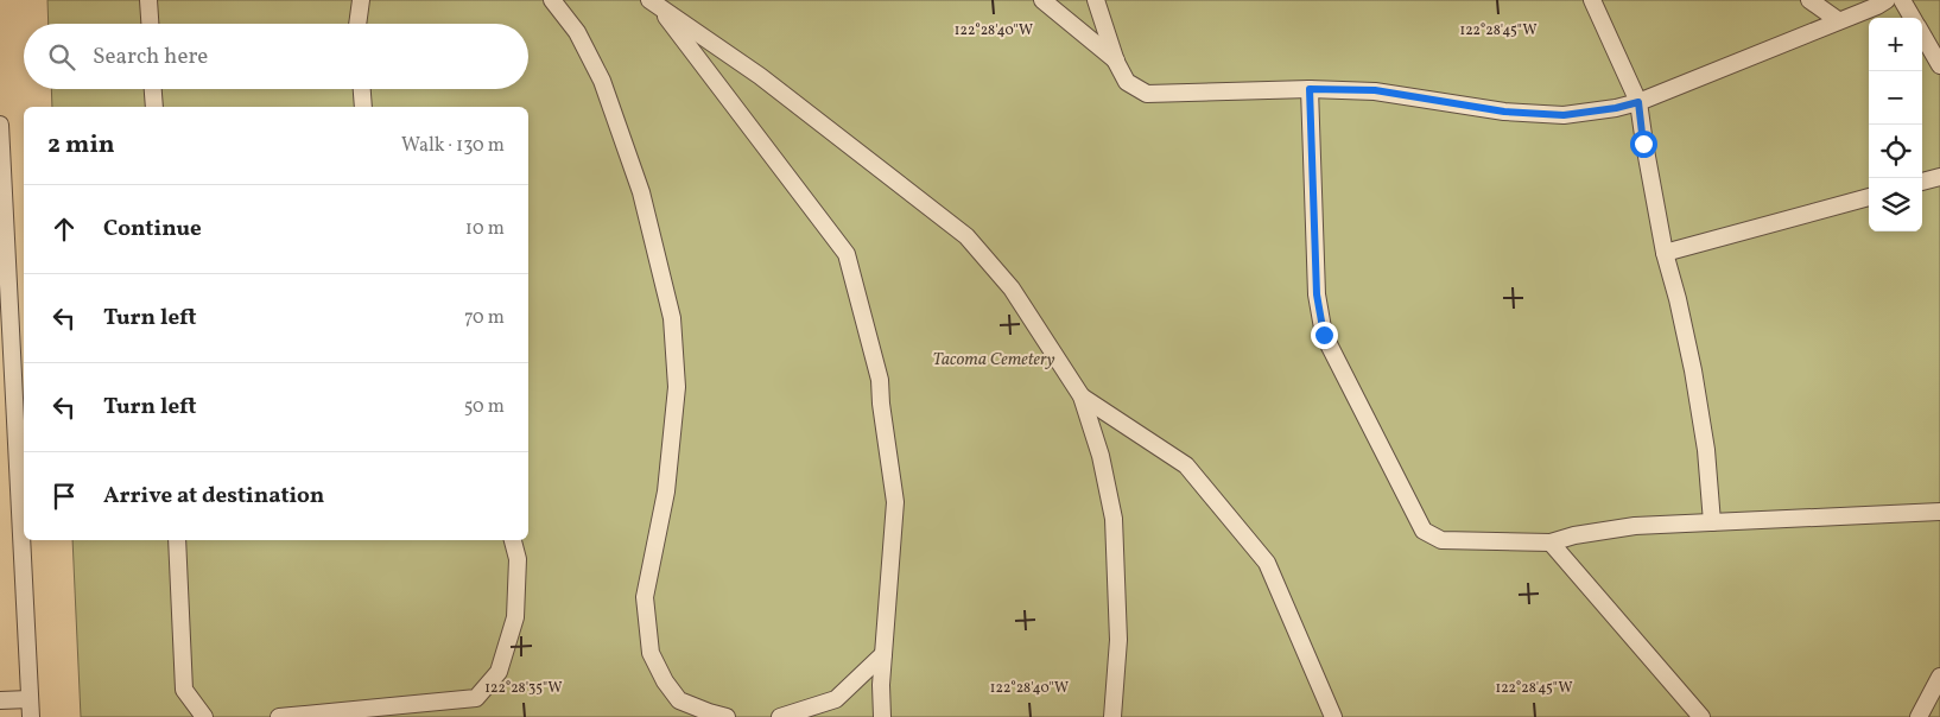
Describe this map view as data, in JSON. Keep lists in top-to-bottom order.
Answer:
{
  "parks": ["Tacoma Cemetery"],
  "page": {
    "map_buttons": ["+", "−"],
    "search": "Search here",
    "heading": ["2 min", "Walk · 130 m"],
    "list": [
      ["Continue", "10 m"],
      ["Turn left", "70 m"],
      ["Turn left", "50 m"],
      "Arrive at destination"
    ]
  },
  "coordinates": ["122°28'40\"W", "122°28'45\"W", "122°28'35\"W"]
}
